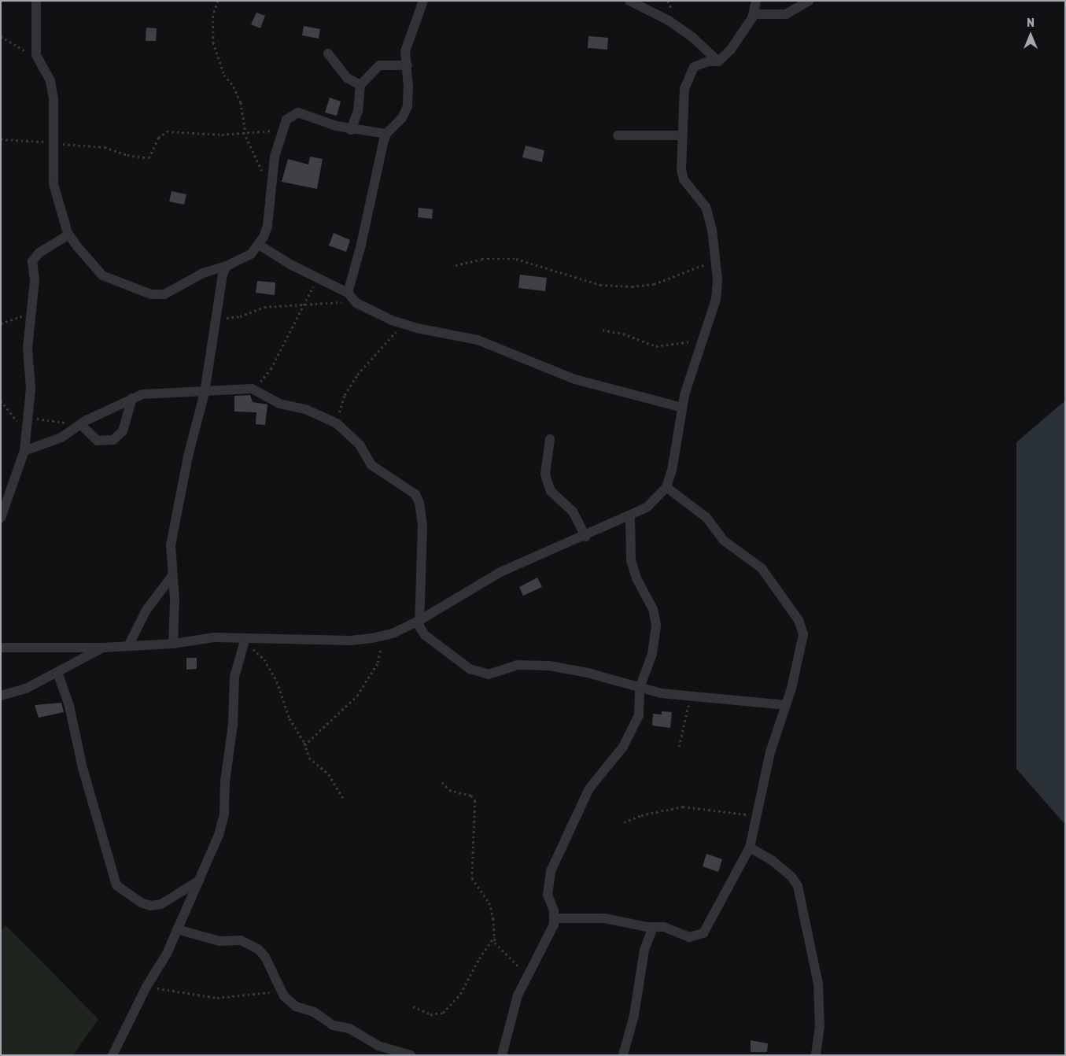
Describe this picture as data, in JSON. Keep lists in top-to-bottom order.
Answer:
{
  "north": "top"
}
